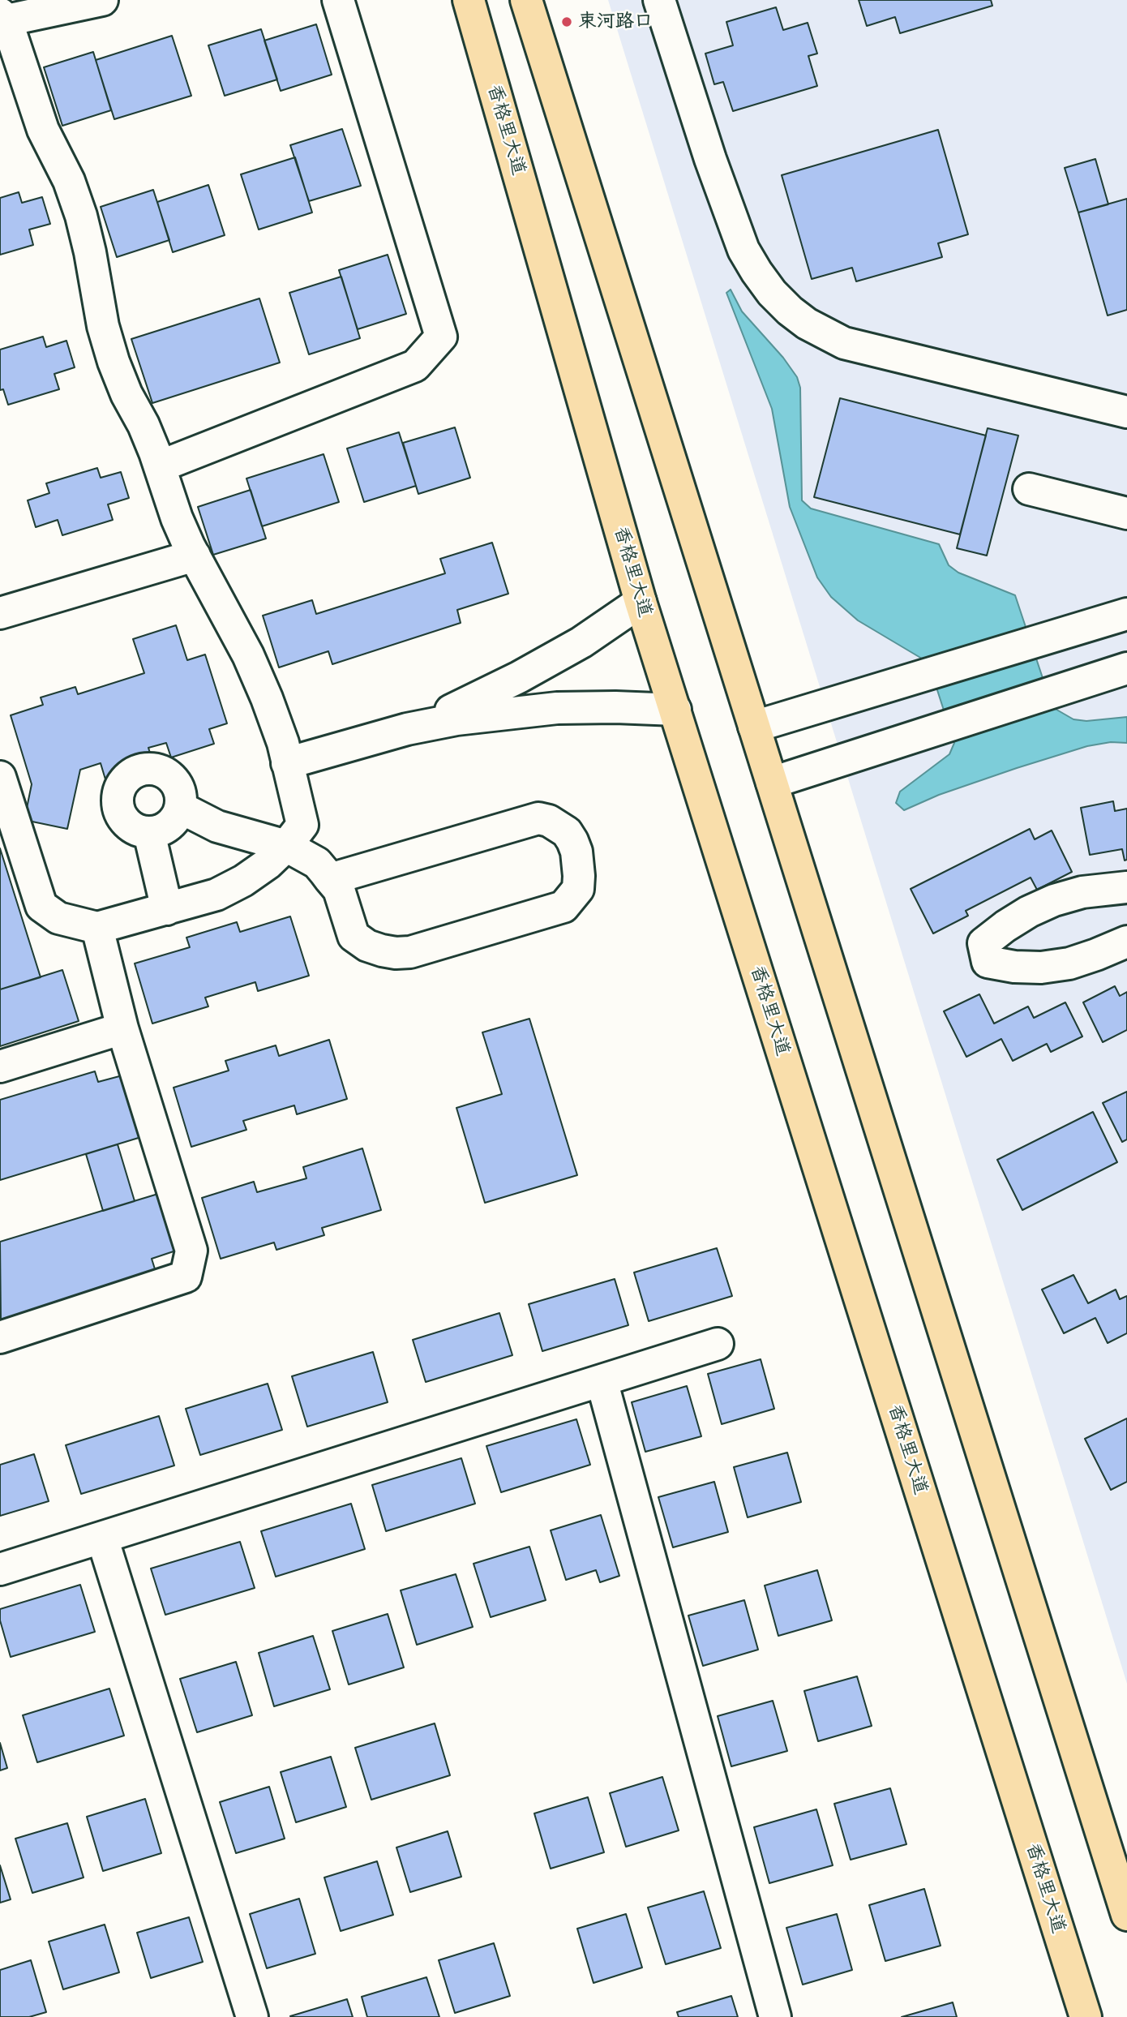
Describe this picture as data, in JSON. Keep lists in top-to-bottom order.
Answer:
{
  "streets": {
    "main road": ["香格里大道"]
  },
  "places": ["束河路口"]
}
